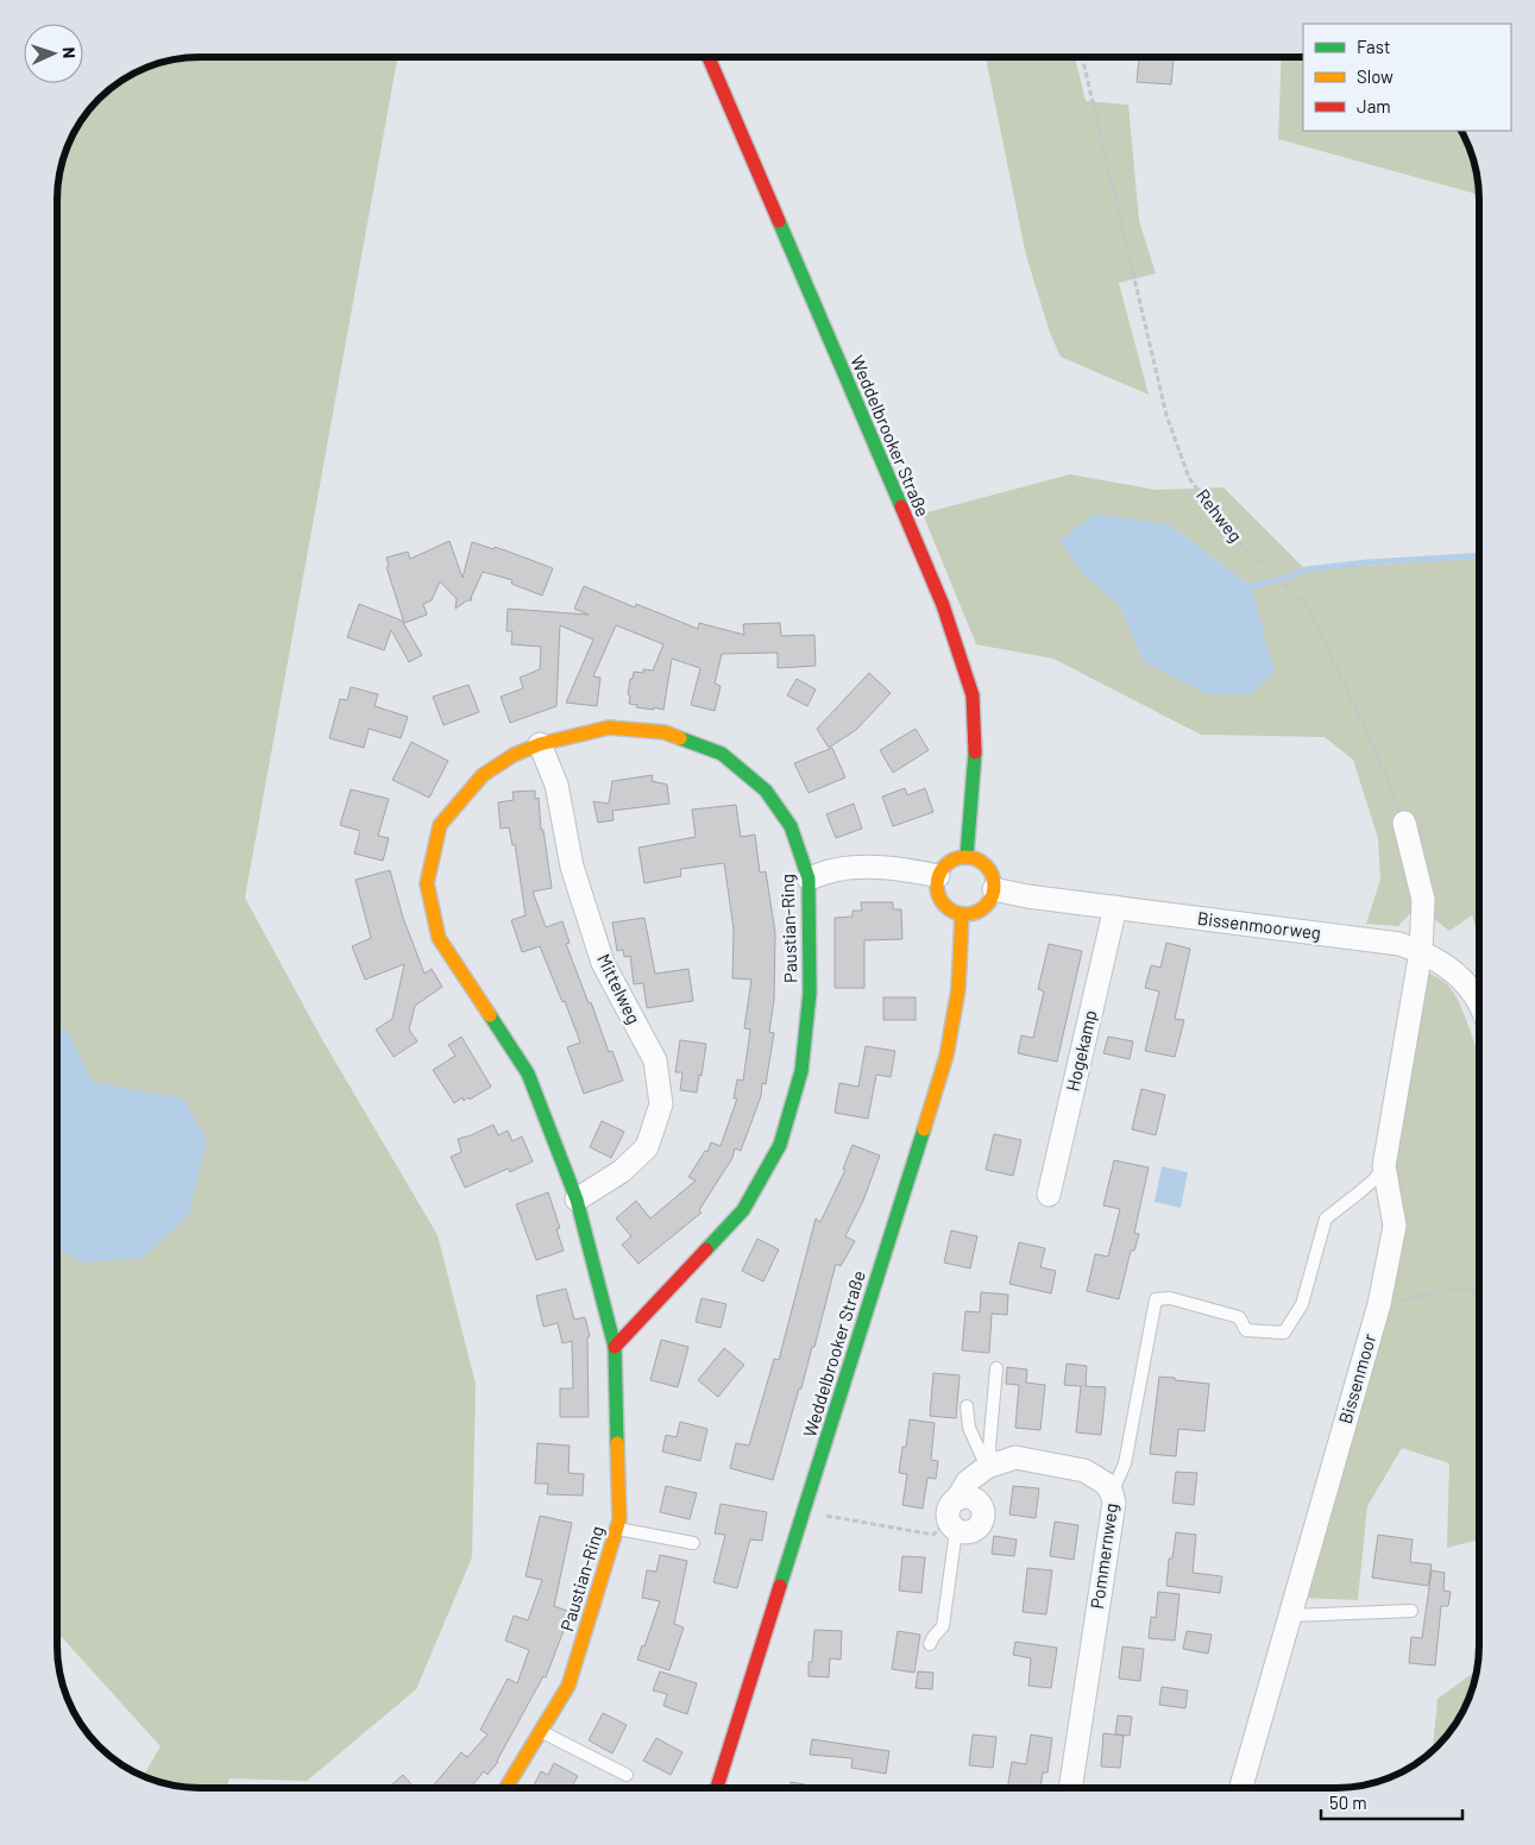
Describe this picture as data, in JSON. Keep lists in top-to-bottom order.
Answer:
{
  "streets": {
    "street": [
      "Weddelbrooker Straße",
      "Bissenmoorweg",
      "Paustian-Ring",
      "Mittelweg",
      "Hogekamp",
      "Bissenmoor",
      "Pommernweg"
    ],
    "path": ["Rehweg"]
  },
  "crossings": [
    ["Weddelbrooker Straße", "Bissenmoorweg"],
    ["Bissenmoorweg", "Hogekamp"],
    ["Bissenmoorweg", "Bissenmoor"],
    ["Paustian-Ring", "Mittelweg"]
  ],
  "legend": ["Fast", "Slow", "Jam"],
  "scale_bar": "50 m",
  "north": "right"
}
